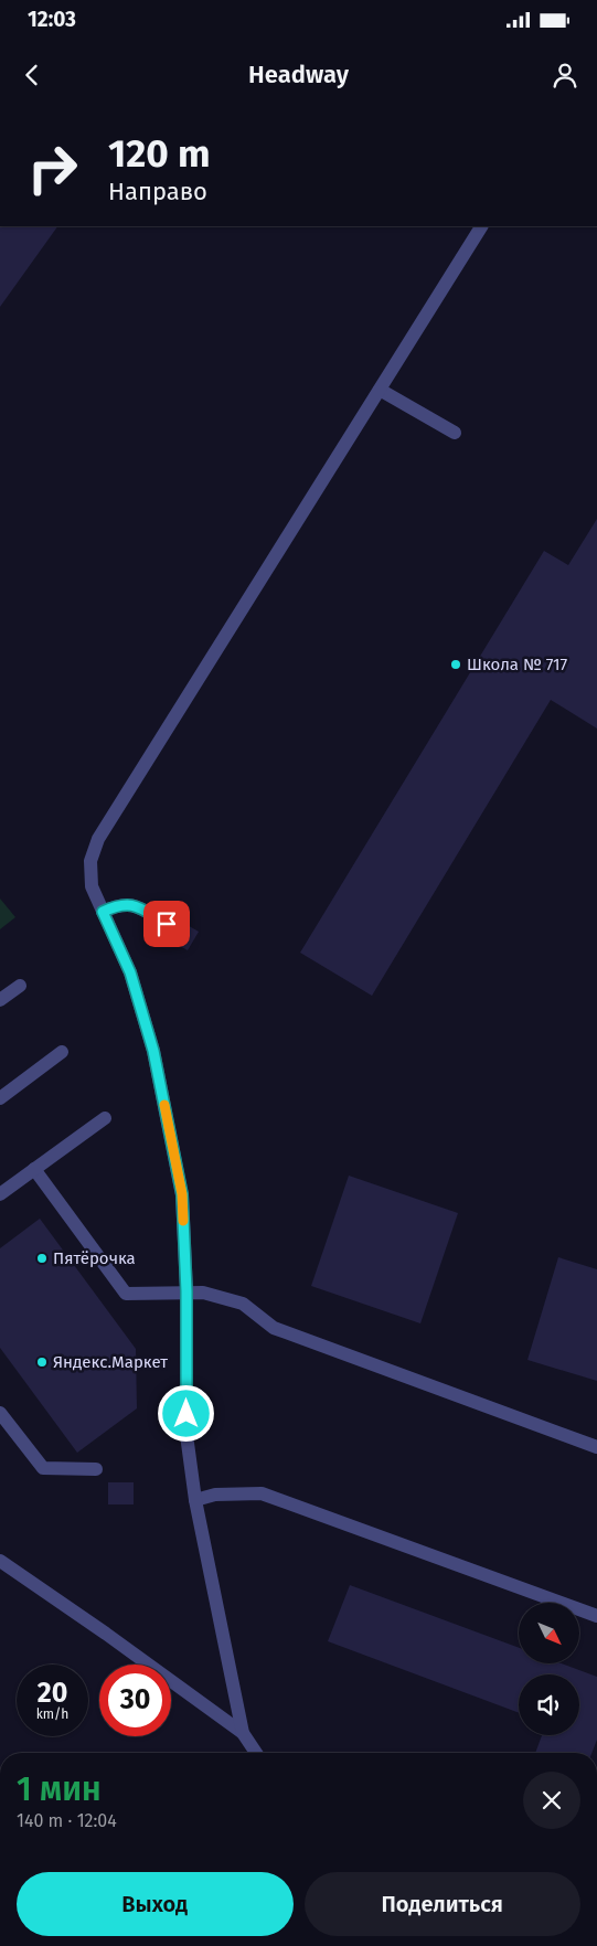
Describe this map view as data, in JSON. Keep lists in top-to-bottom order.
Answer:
{
  "places": ["Школа № 717", "Пятёрочка", "Яндекс.Маркет"],
  "north": "bottom right",
  "page": {
    "status": "12:03",
    "header": "Headway",
    "turn": ["120 m", "Направо"],
    "speed": "20 km/h",
    "limit": "30",
    "heading": ["1 мин", "140 m · 12:04"],
    "buttons": ["Выход", "Поделиться"]
  }
}
